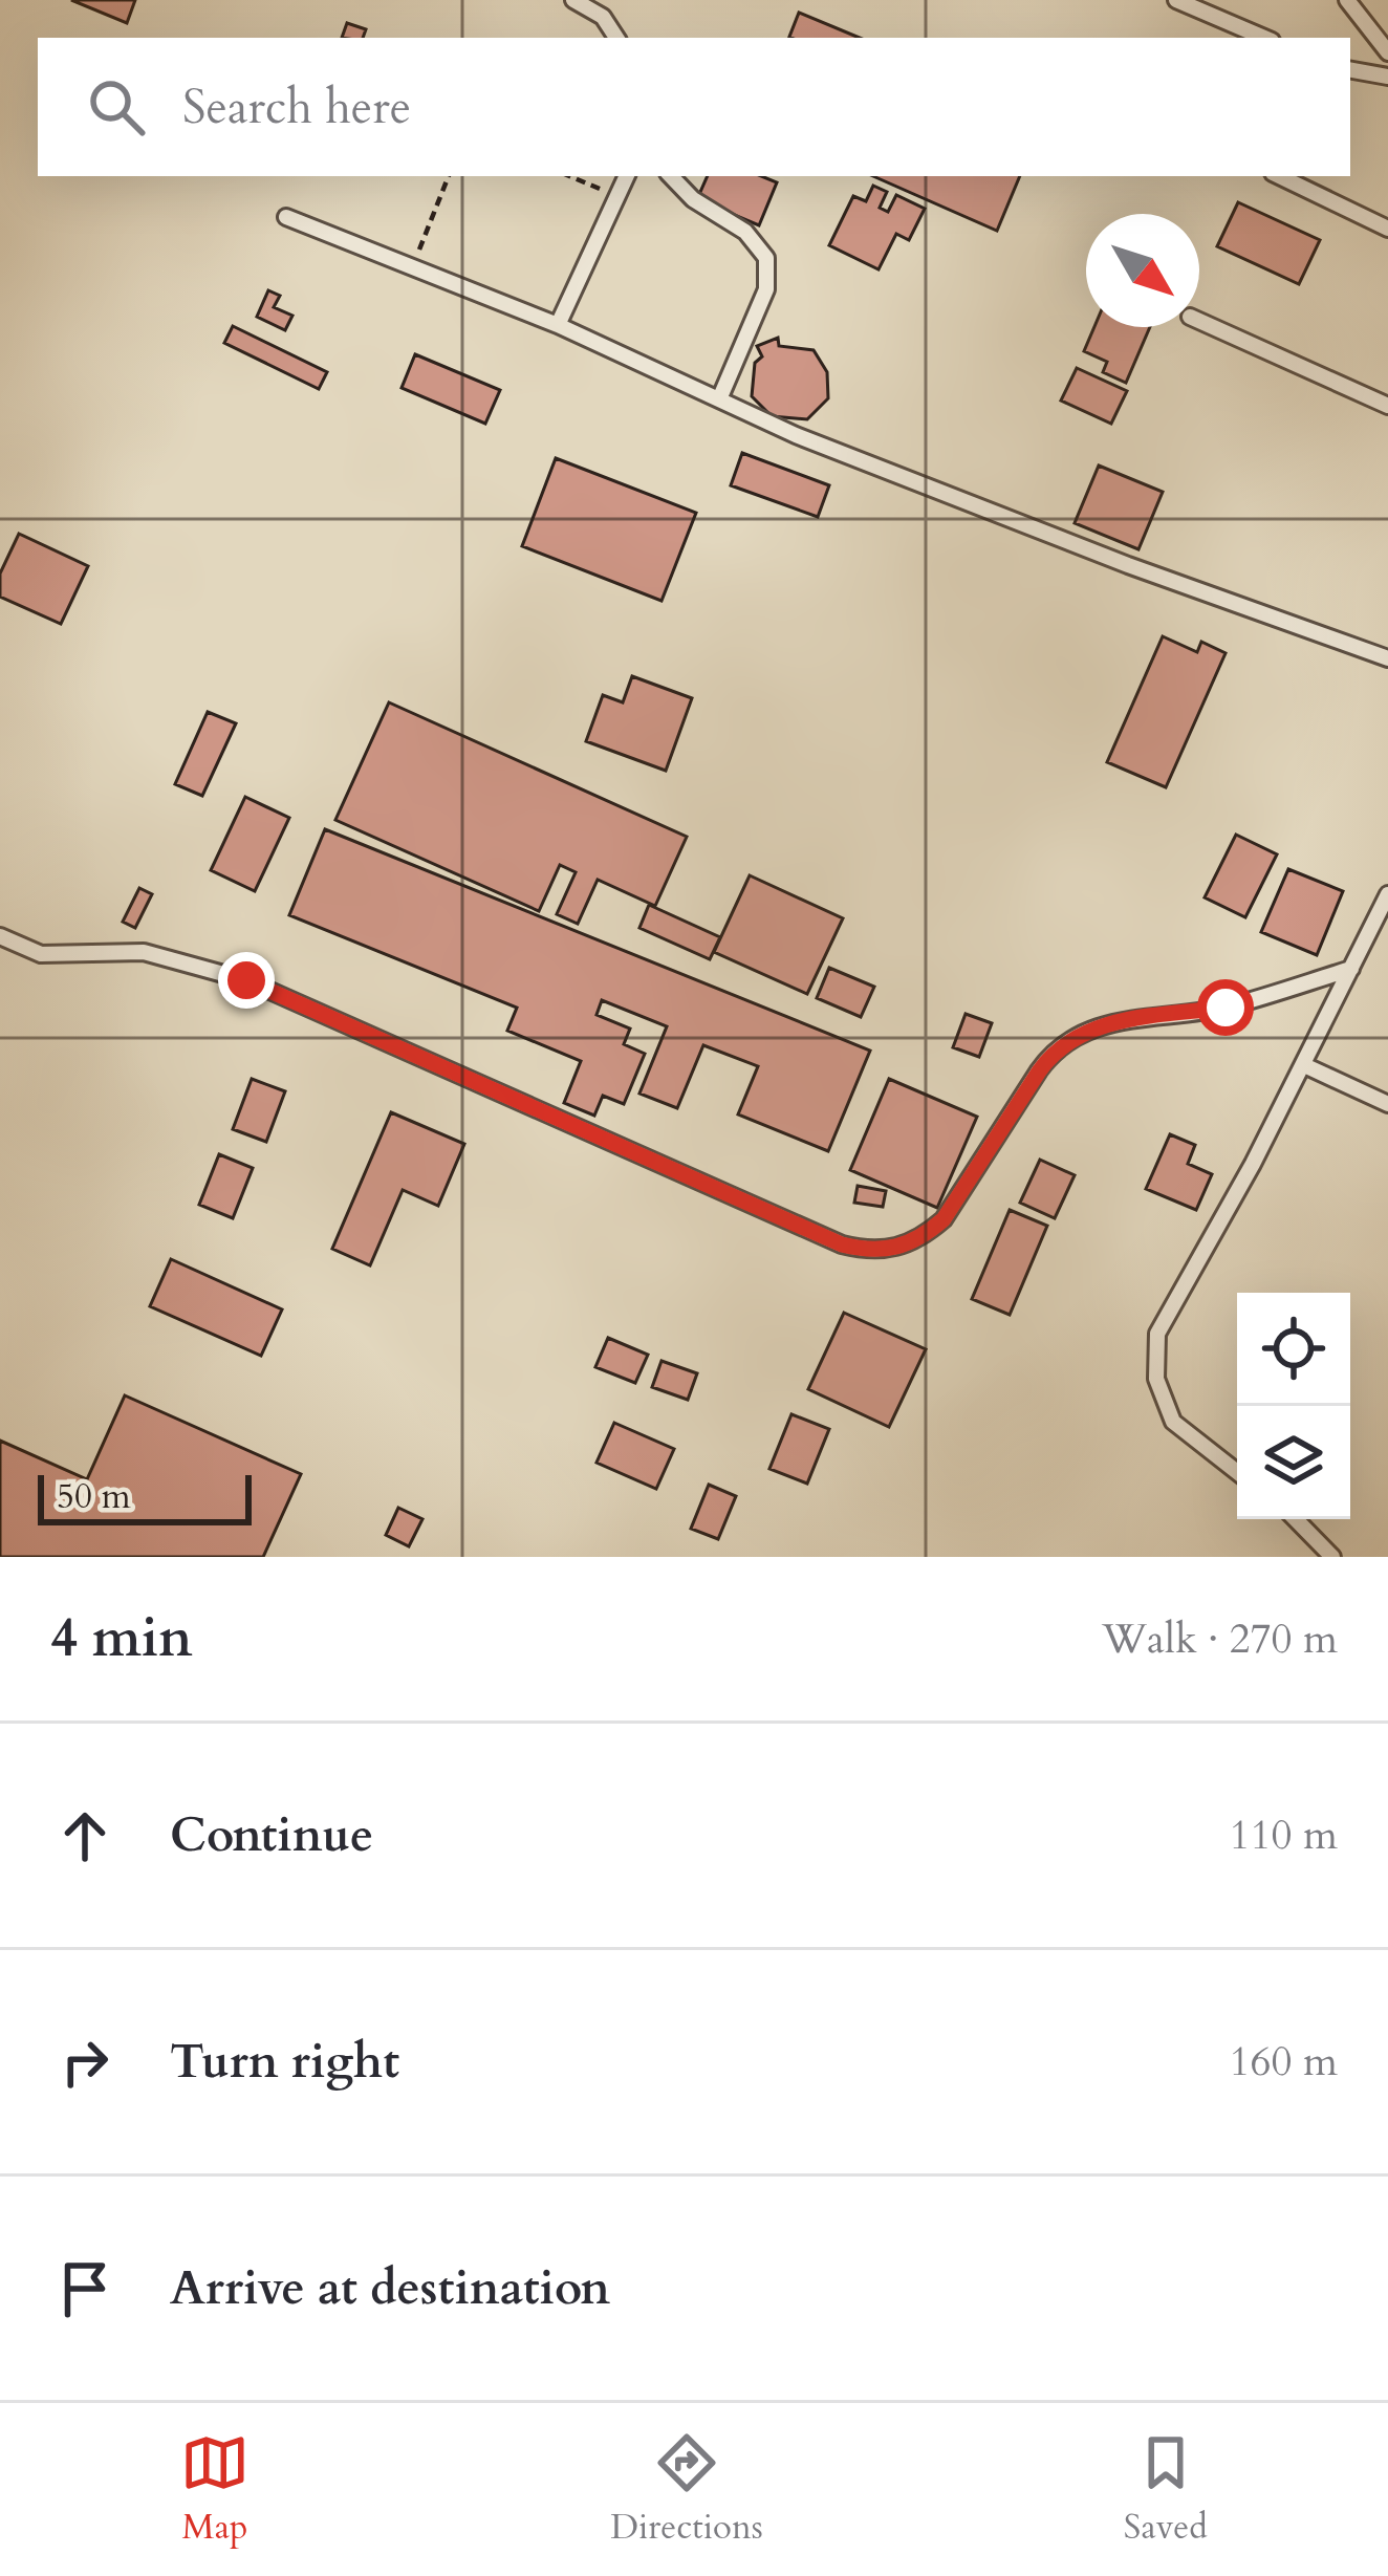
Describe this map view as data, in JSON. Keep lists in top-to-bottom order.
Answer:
{
  "scale_bar": "50 m",
  "north": "bottom right",
  "page": {
    "search": "Search here",
    "scale": "50 m",
    "heading": ["4 min", "Walk · 270 m"],
    "list": [
      ["Continue", "110 m"],
      ["Turn right", "160 m"],
      "Arrive at destination"
    ],
    "nav": ["Map", "Directions", "Saved"]
  }
}
